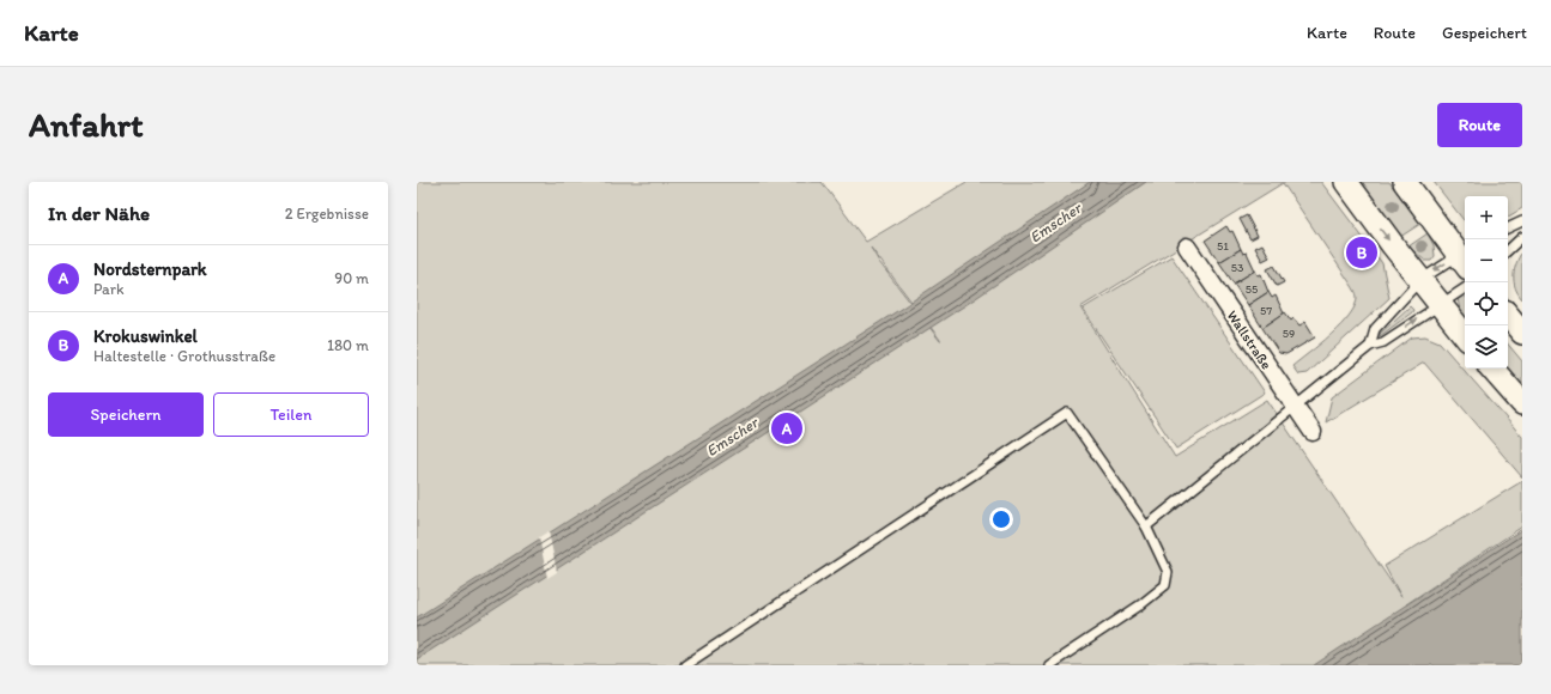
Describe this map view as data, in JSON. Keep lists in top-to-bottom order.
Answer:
{
  "streets": {
    "street": ["Wallstraße"]
  },
  "water": ["Emscher"],
  "house_numbers": [
    "51",
    "53",
    "55",
    "57",
    "59"
  ],
  "page": {
    "header": "Karte",
    "nav": ["Karte", "Route", "Gespeichert"],
    "buttons": [
      "Route",
      ["Speichern", "Teilen"]
    ],
    "title": "Anfahrt",
    "heading": ["In der Nähe", "2 Ergebnisse"],
    "map_buttons": ["+", "−"],
    "pins": ["B", "A"],
    "list": [
      {
        "mark": "A",
        "name": "Nordsternpark",
        "note": "Park",
        "value": "90 m"
      },
      {
        "mark": "B",
        "name": "Krokuswinkel",
        "note": "Haltestelle · Grothusstraße",
        "value": "180 m"
      }
    ]
  }
}
